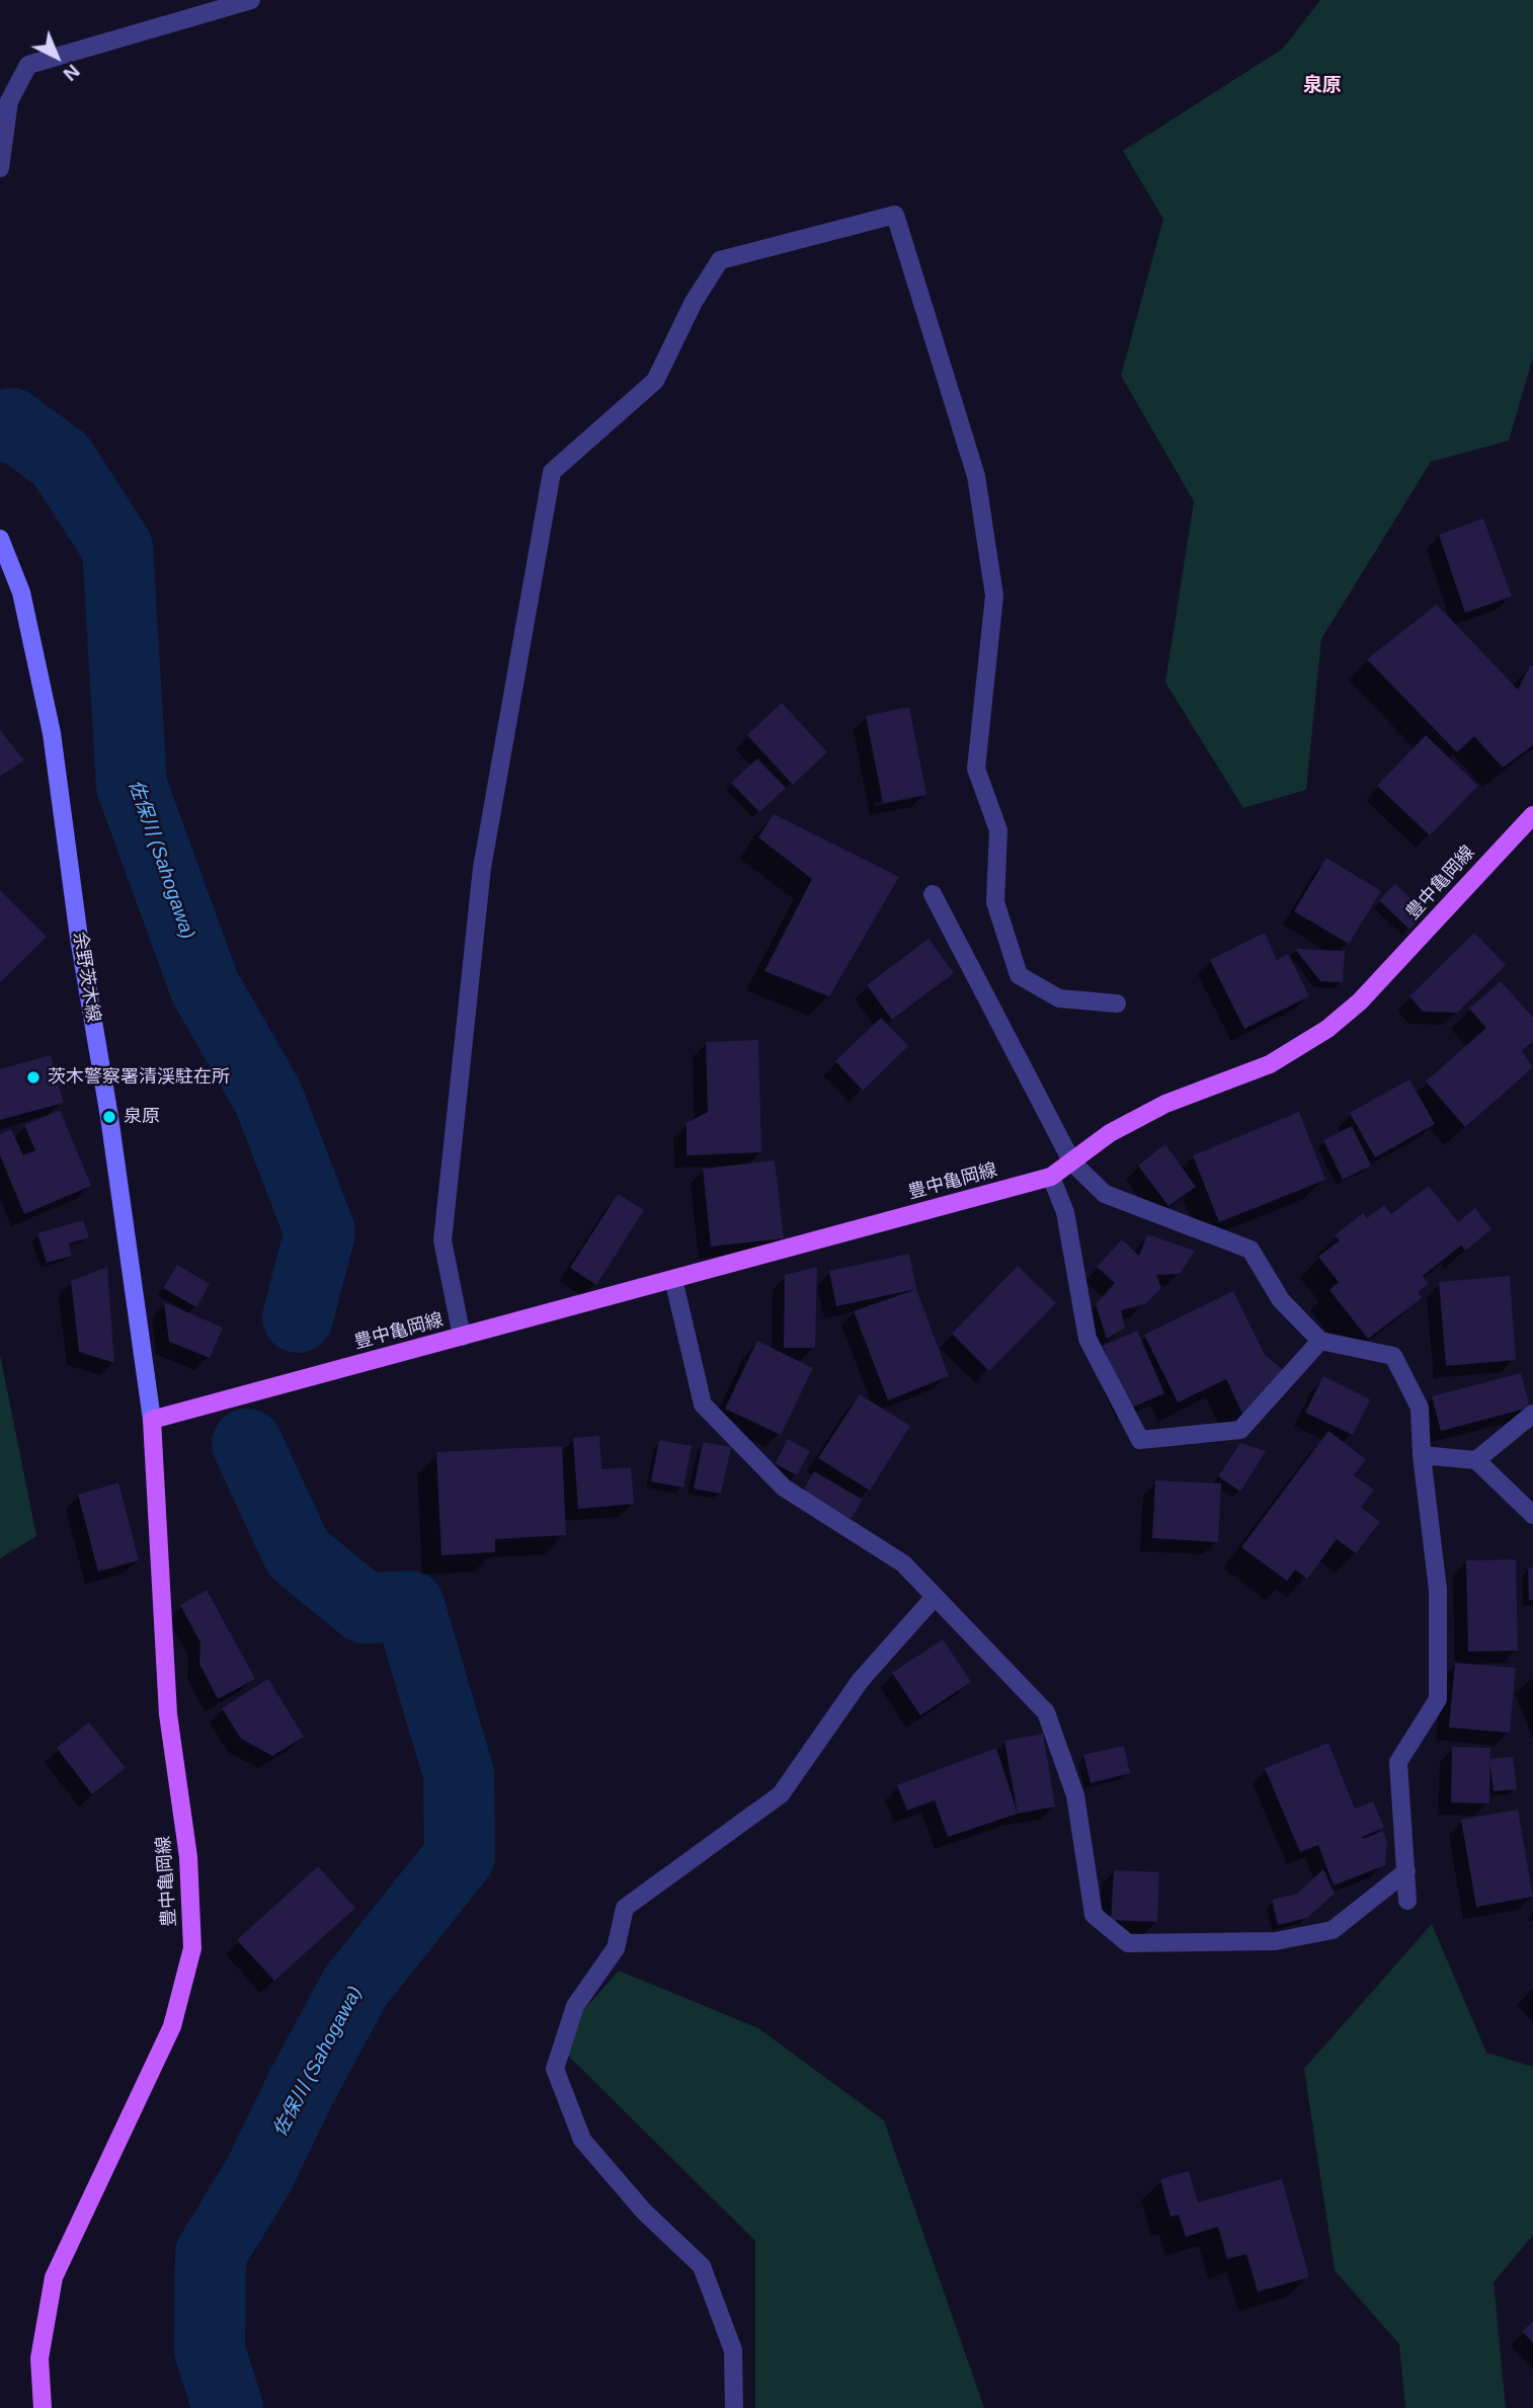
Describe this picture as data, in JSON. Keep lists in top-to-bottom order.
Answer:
{
  "streets": {
    "main road": ["豊中亀岡線", "余野茨木線"]
  },
  "crossings": [
    ["豊中亀岡線", "余野茨木線"]
  ],
  "districts": ["泉原"],
  "water": ["佐保川 (Sahogawa)"],
  "places": ["茨木警察署清渓駐在所", "泉原"],
  "north": "bottom right"
}
